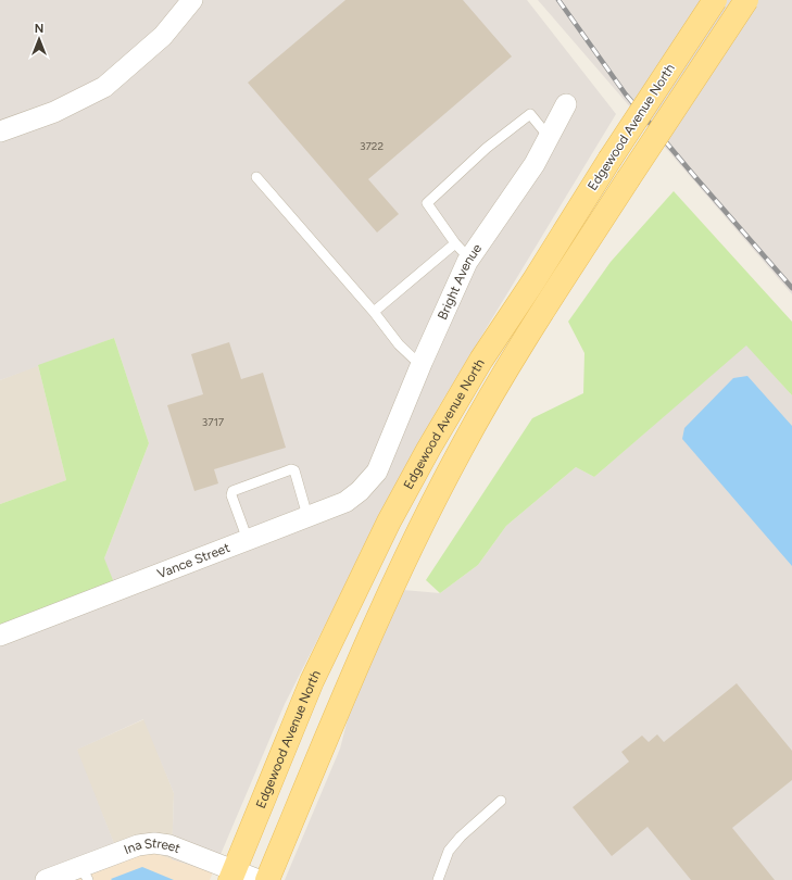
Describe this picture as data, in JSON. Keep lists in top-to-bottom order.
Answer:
{
  "streets": {
    "main road": ["Edgewood Avenue North"],
    "street": ["Bright Avenue", "Vance Street", "Ina Street"]
  },
  "crossings": [
    ["Edgewood Avenue North", "Ina Street"],
    ["Bright Avenue", "Vance Street"]
  ],
  "house_numbers": ["3722", "3717"],
  "north": "top"
}
